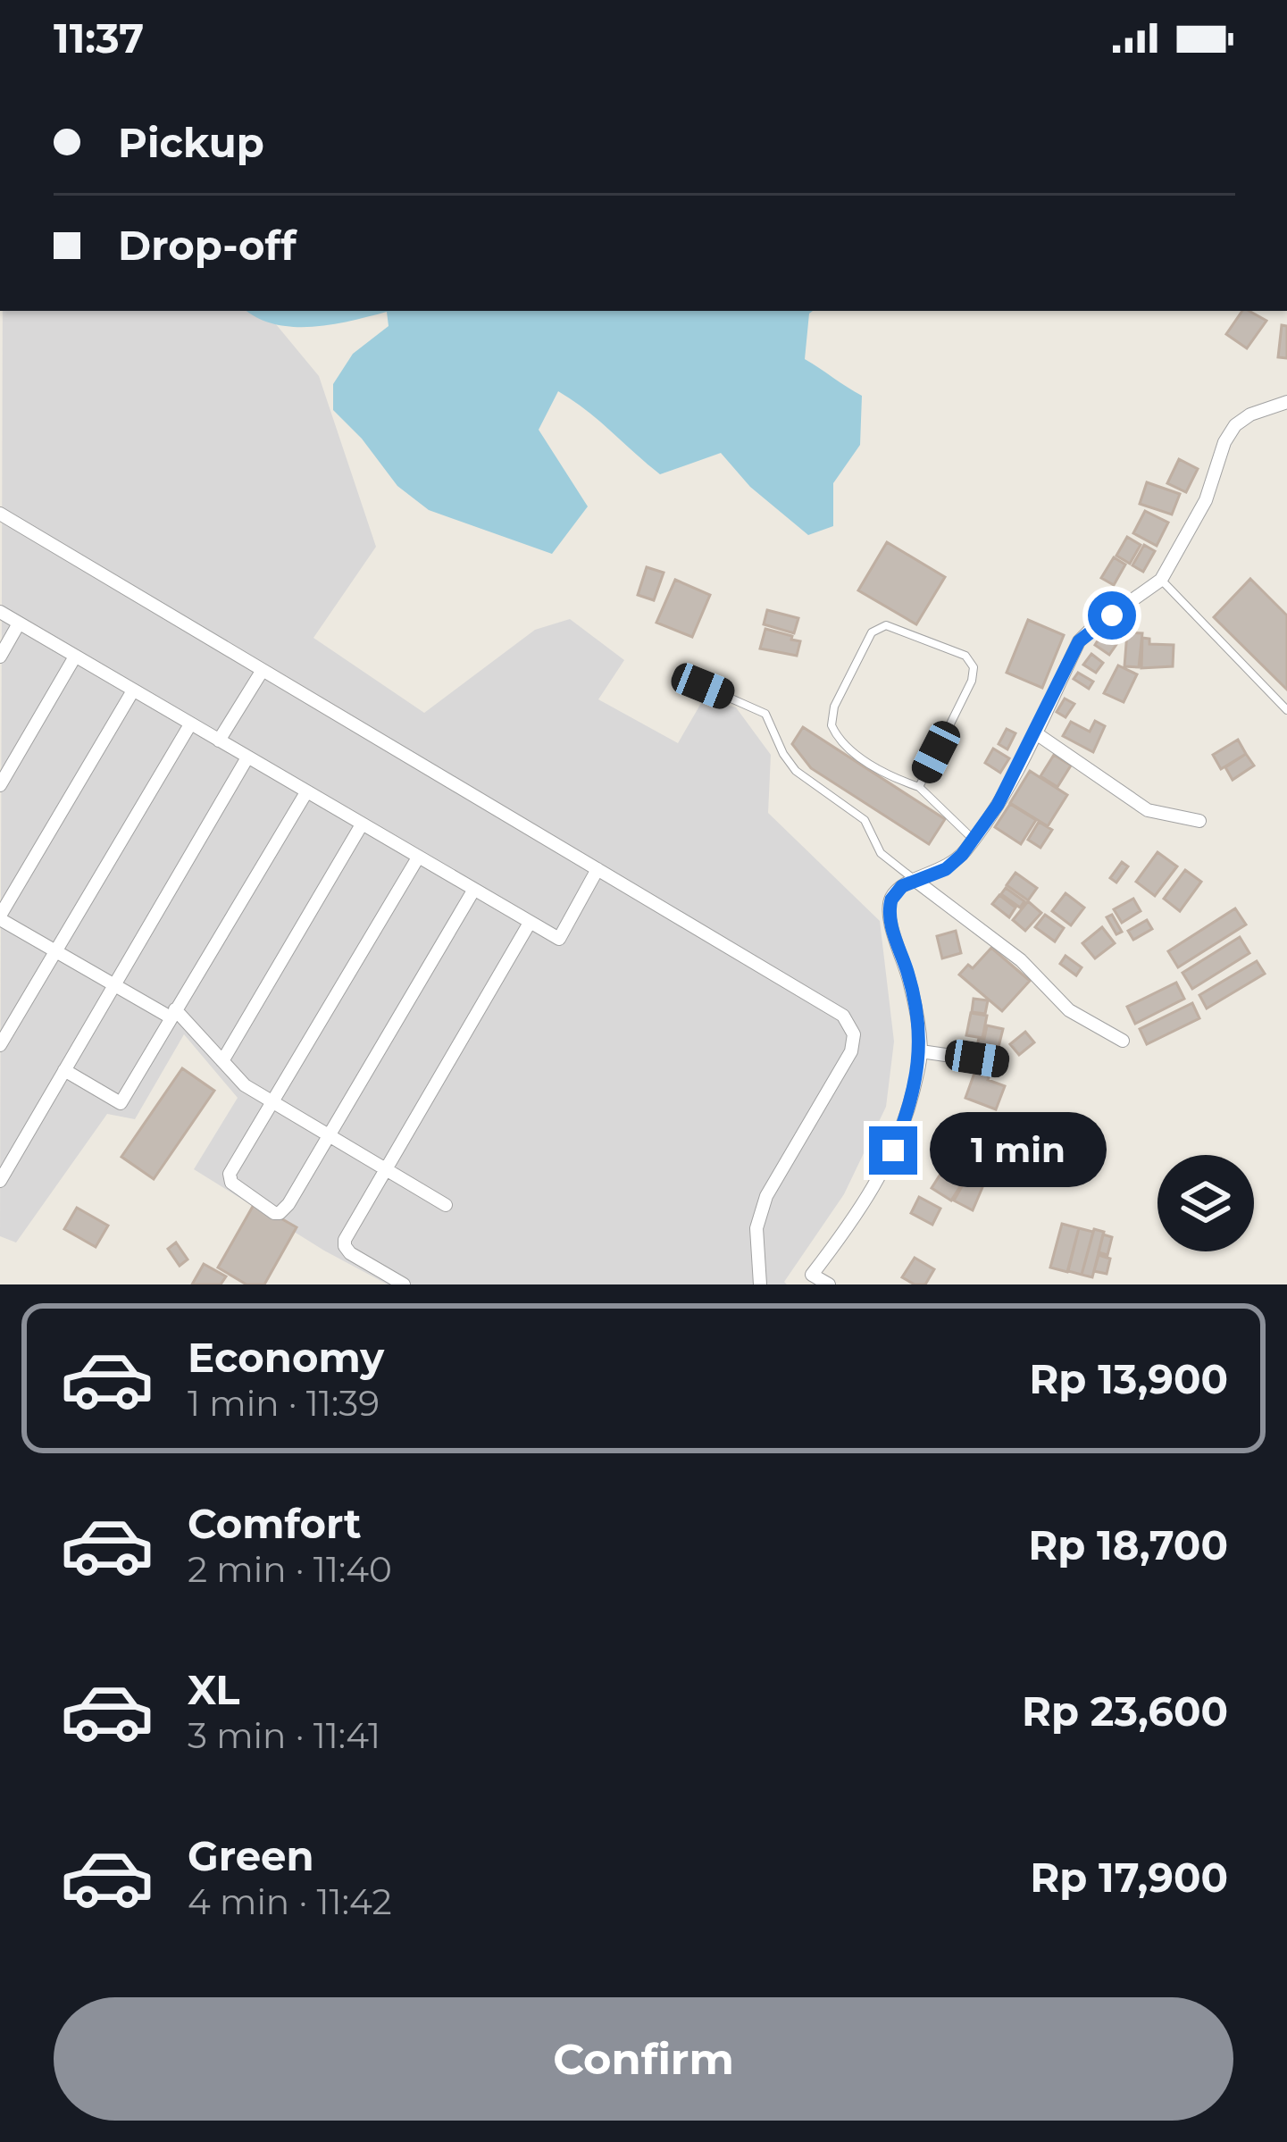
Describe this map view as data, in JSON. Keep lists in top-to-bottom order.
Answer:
{
  "page": {
    "status": "11:37",
    "banner": ["Pickup", "Drop-off"],
    "bubble": "1 min",
    "list": [
      {
        "name": "Economy",
        "note": "1 min · 11:39",
        "value": "Rp 13,900"
      },
      {
        "name": "Comfort",
        "note": "2 min · 11:40",
        "value": "Rp 18,700"
      },
      {
        "name": "XL",
        "note": "3 min · 11:41",
        "value": "Rp 23,600"
      },
      {
        "name": "Green",
        "note": "4 min · 11:42",
        "value": "Rp 17,900"
      }
    ],
    "buttons": "Confirm"
  }
}
